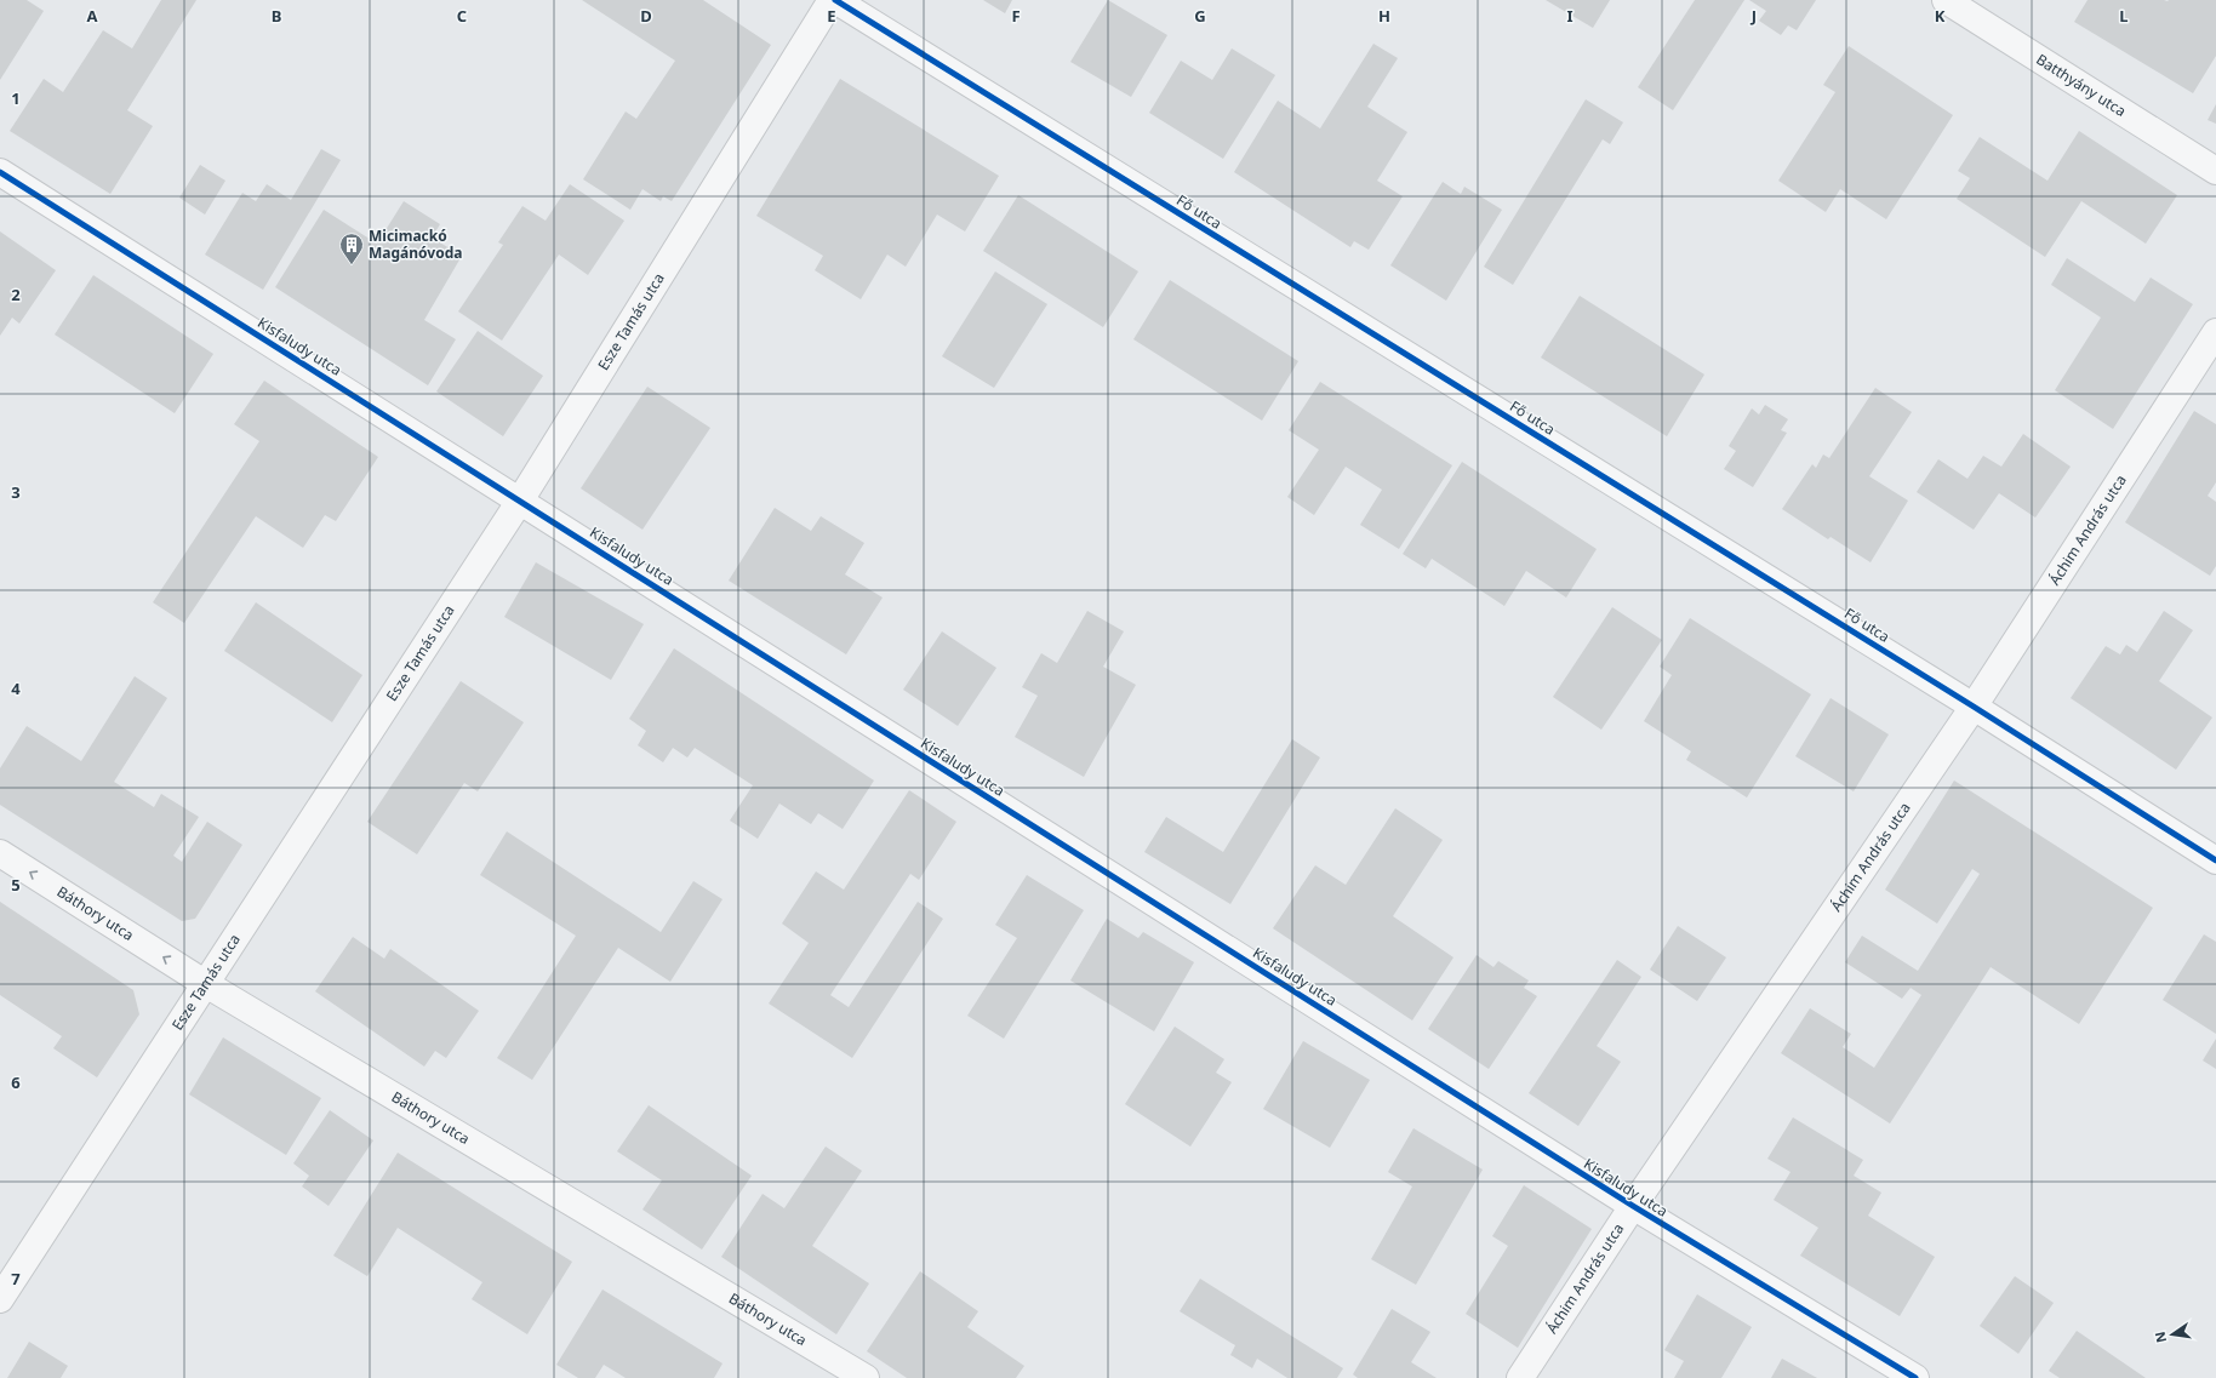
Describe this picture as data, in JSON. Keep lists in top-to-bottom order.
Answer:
{
  "streets": {
    "street": [
      "Batthyány utca",
      "Fő utca",
      "Esze Tamás utca",
      "Kisfaludy utca",
      "Áchim András utca",
      "Báthory utca"
    ]
  },
  "crossings": [
    ["Fő utca", "Esze Tamás utca"],
    ["Fő utca", "Áchim András utca"],
    ["Esze Tamás utca", "Kisfaludy utca"],
    ["Esze Tamás utca", "Báthory utca"],
    ["Kisfaludy utca", "Áchim András utca"]
  ],
  "places": {
    "building": ["Micimackó Magánóvoda"]
  },
  "north": "left",
  "grid": {
    "columns": [
      "A",
      "B",
      "C",
      "D",
      "E",
      "F",
      "G",
      "H",
      "I",
      "J",
      "K",
      "L"
    ],
    "rows": [
      "1",
      "2",
      "3",
      "4",
      "5",
      "6",
      "7"
    ]
  }
}
